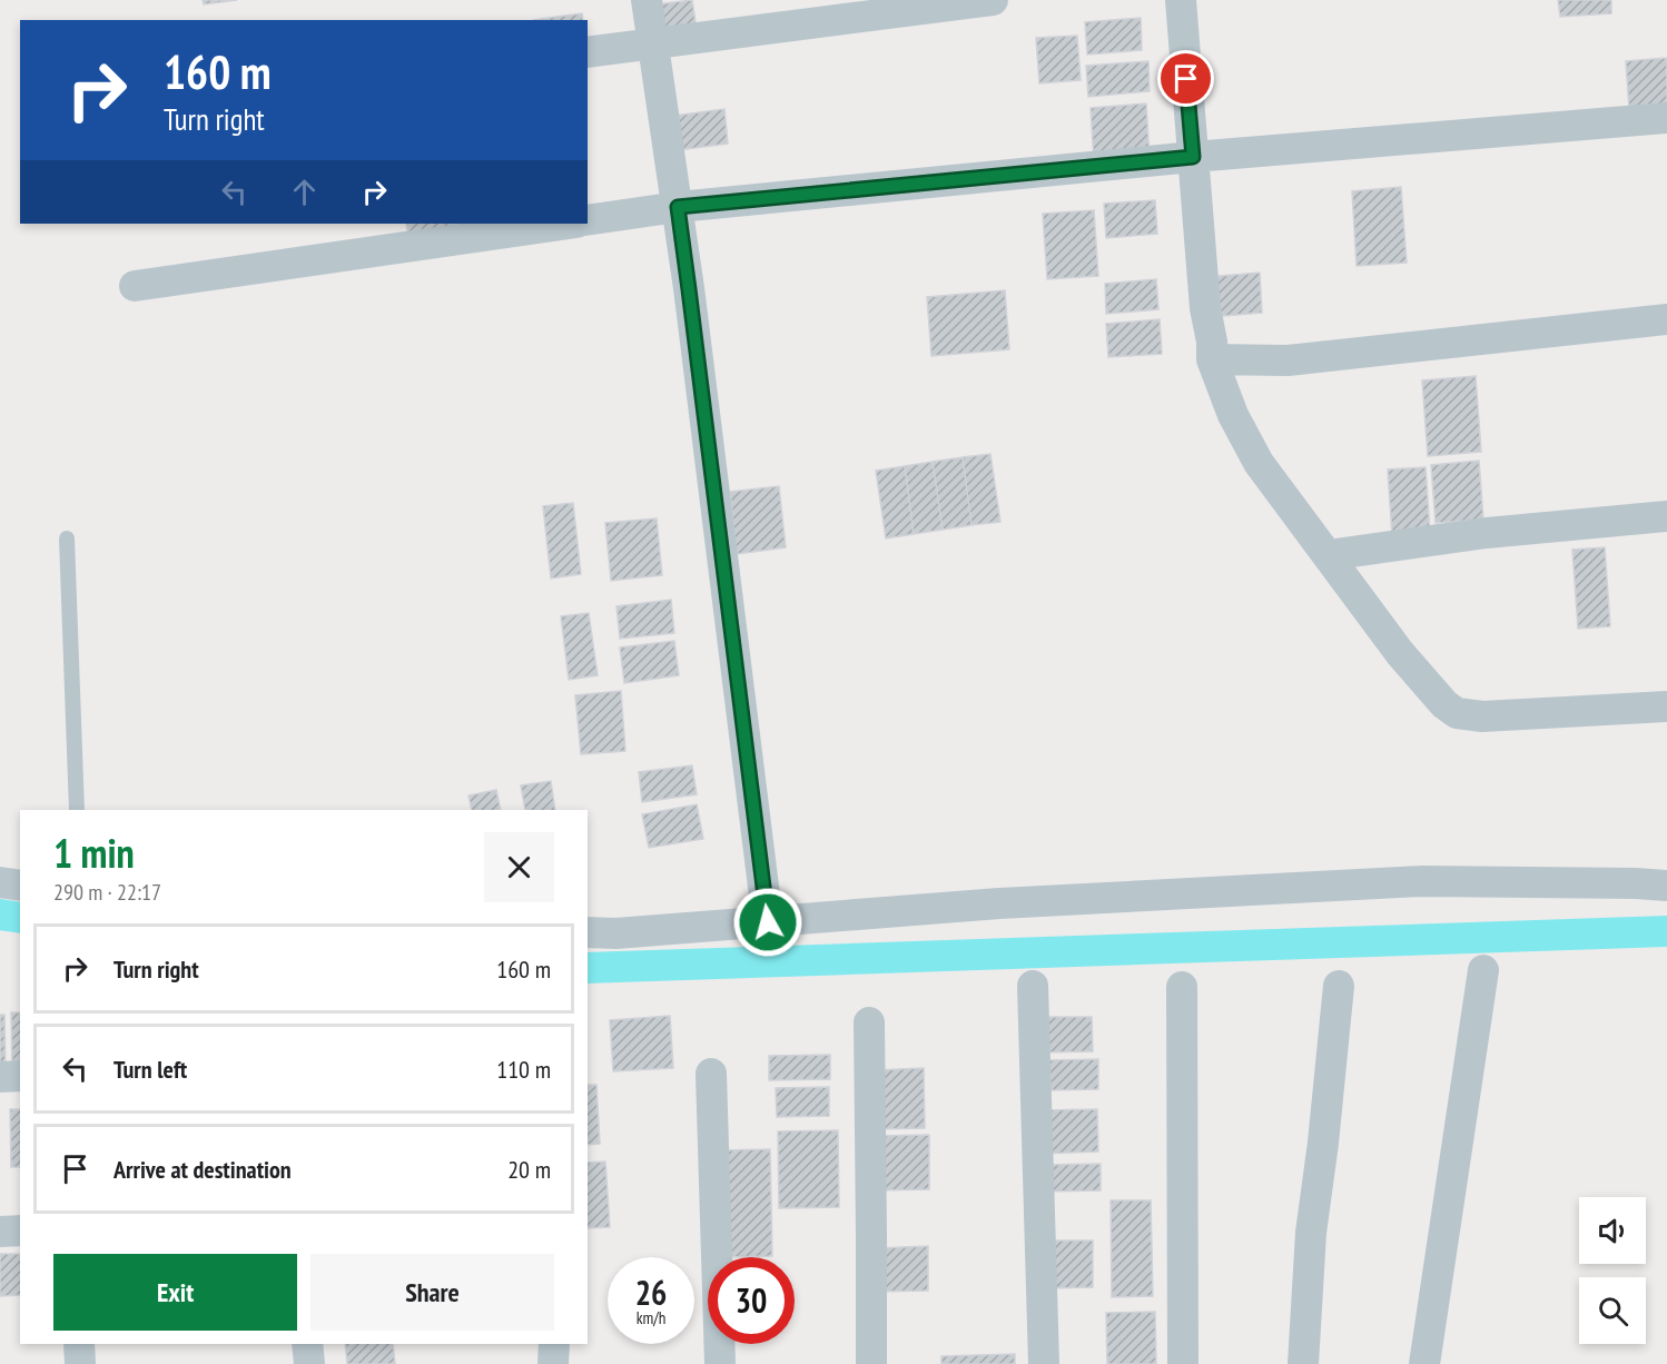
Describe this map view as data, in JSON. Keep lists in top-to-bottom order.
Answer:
{
  "page": {
    "turn": ["160 m", "Turn right"],
    "heading": ["1 min", "290 m · 22:17"],
    "list": [
      {
        "name": "Turn right",
        "value": "160 m"
      },
      {
        "name": "Turn left",
        "value": "110 m"
      },
      {
        "name": "Arrive at destination",
        "value": "20 m"
      }
    ],
    "buttons": ["Exit", "Share"],
    "speed": "26 km/h",
    "limit": "30"
  }
}
